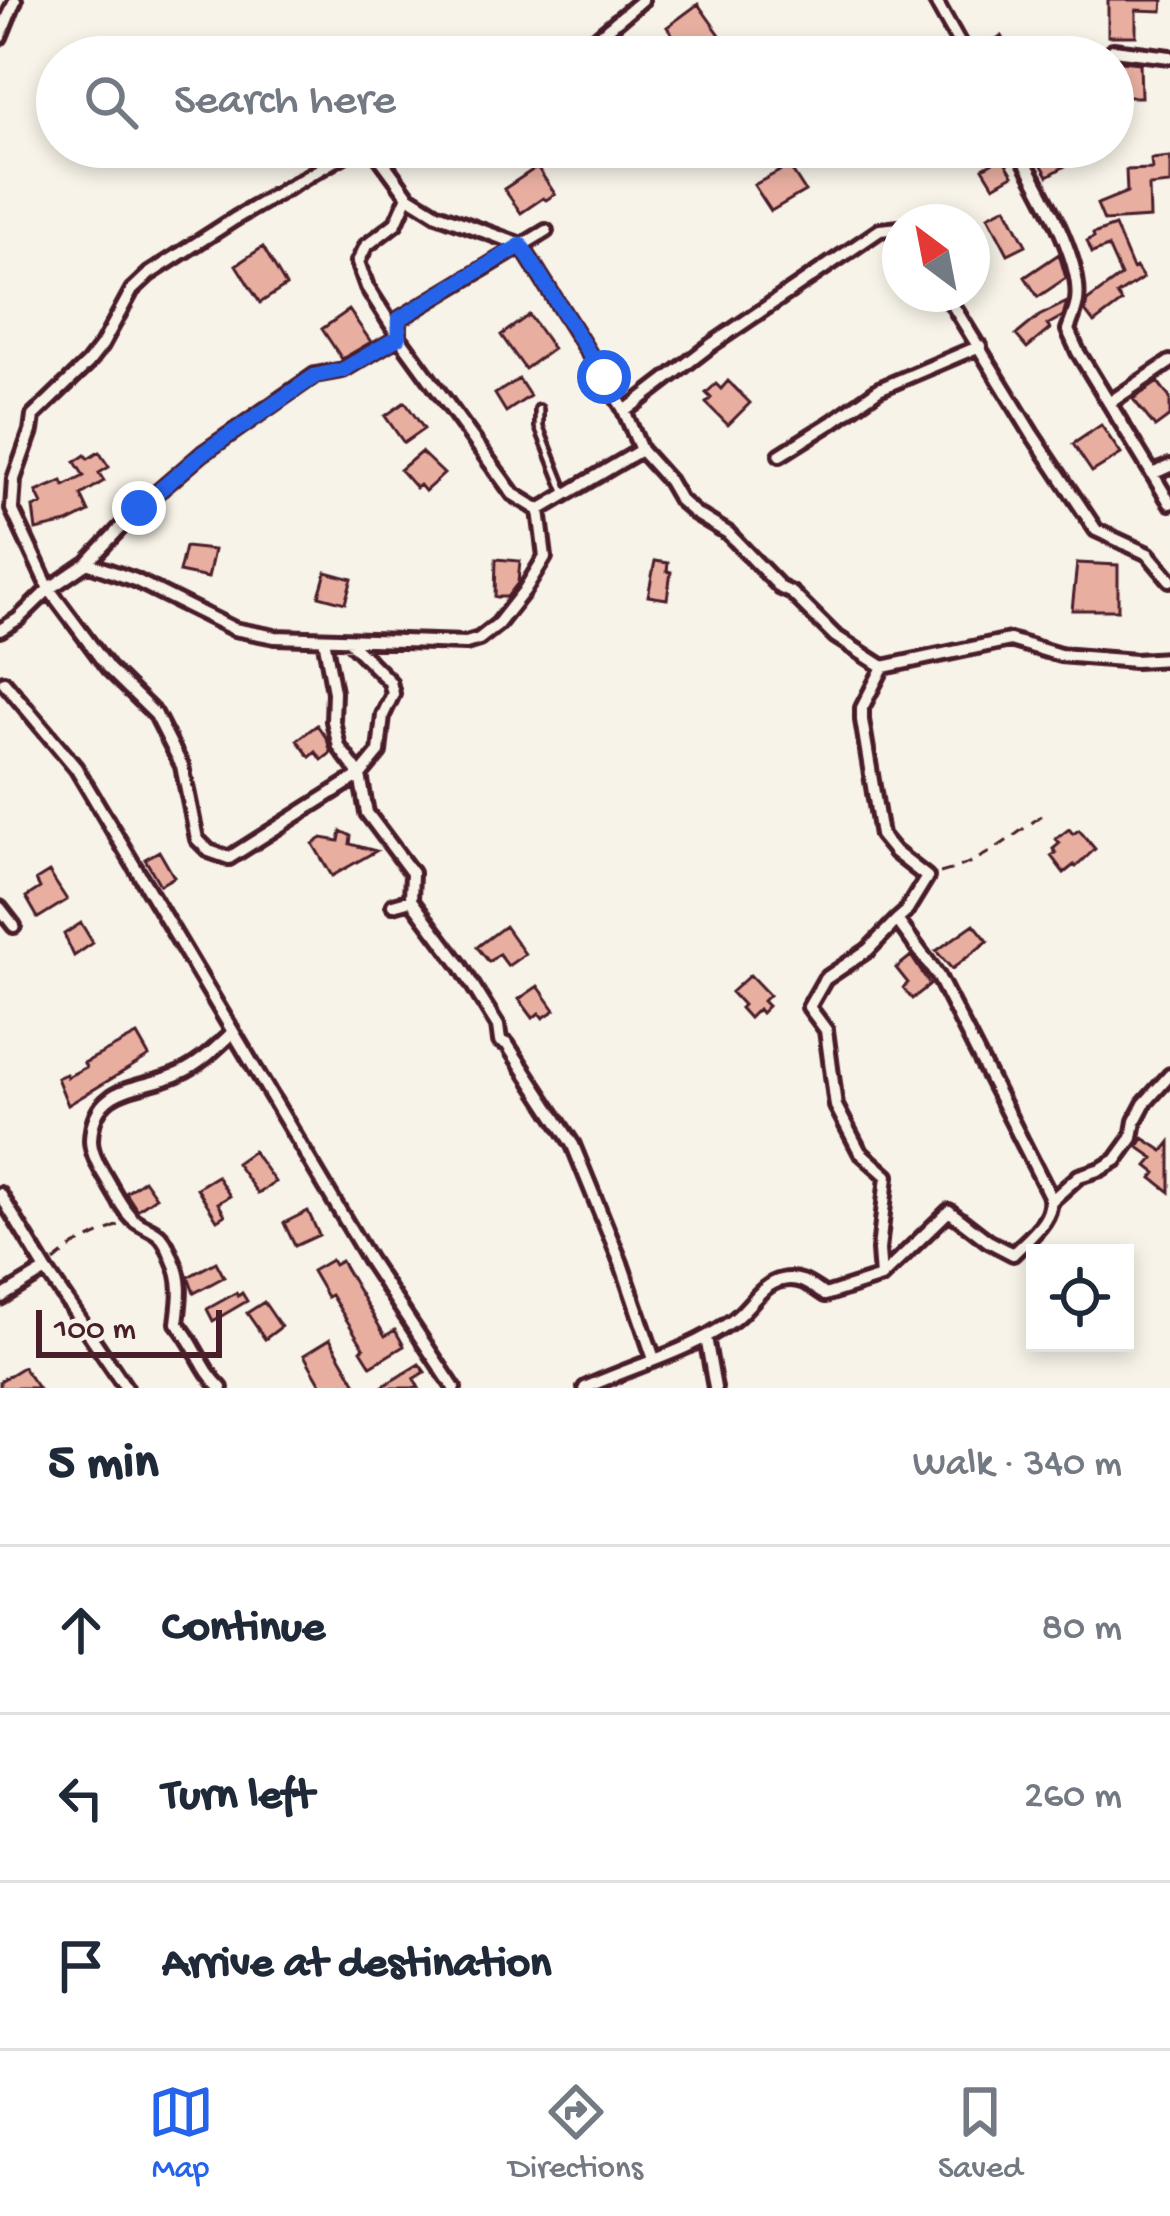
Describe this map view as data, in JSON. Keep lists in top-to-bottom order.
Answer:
{
  "scale_bar": "100 m",
  "north": "top left",
  "page": {
    "search": "Search here",
    "scale": "100 m",
    "heading": ["5 min", "Walk · 340 m"],
    "list": [
      ["Continue", "80 m"],
      ["Turn left", "260 m"],
      "Arrive at destination"
    ],
    "nav": ["Map", "Directions", "Saved"]
  }
}
